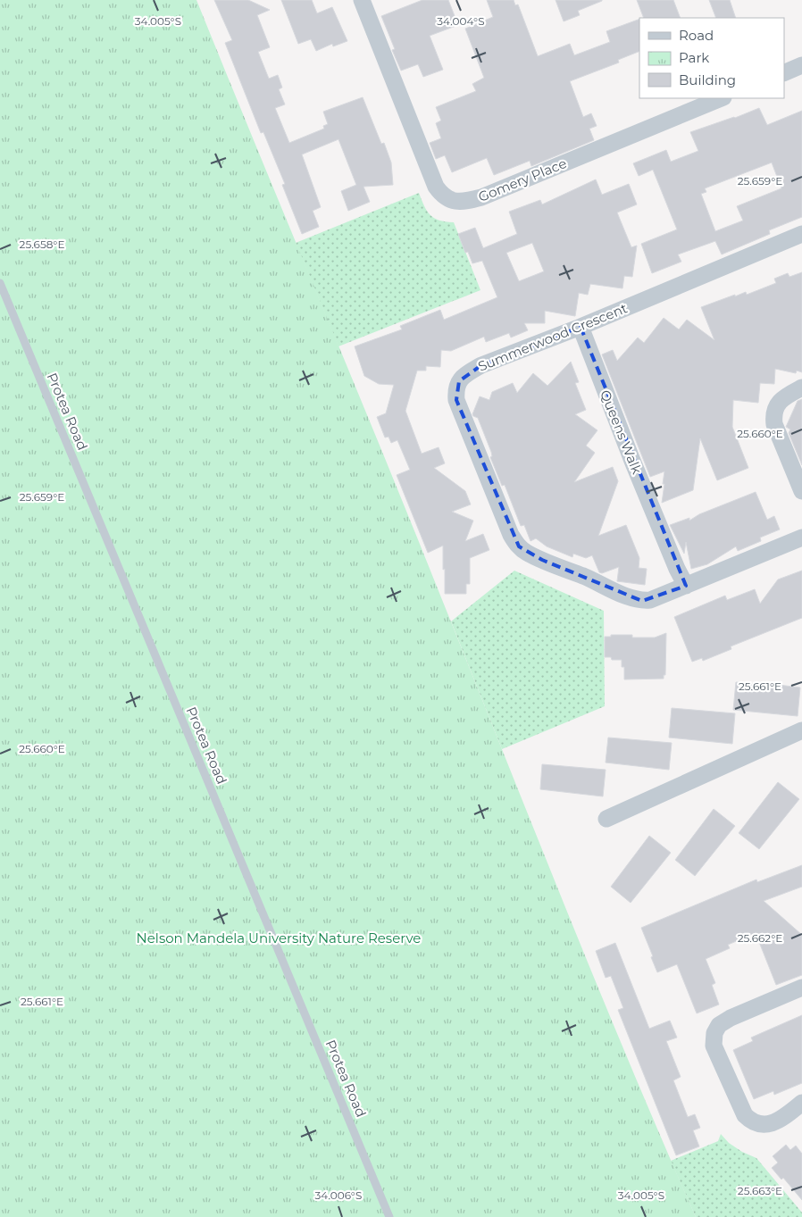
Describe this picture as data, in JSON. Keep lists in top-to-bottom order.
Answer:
{
  "streets": {
    "street": ["Gomery Place", "Summerwood Crescent", "Queens Walk"],
    "lane": ["Protea Road"]
  },
  "crossings": [
    ["Summerwood Crescent", "Queens Walk"]
  ],
  "parks": ["Nelson Mandela University Nature Reserve"],
  "legend": ["Road", "Park", "Building"],
  "coordinates": [
    "34.005°S",
    "34.004°S",
    "25.659°E",
    "25.658°E",
    "25.660°E",
    "25.661°E",
    "25.662°E",
    "25.663°E",
    "34.006°S"
  ]
}
